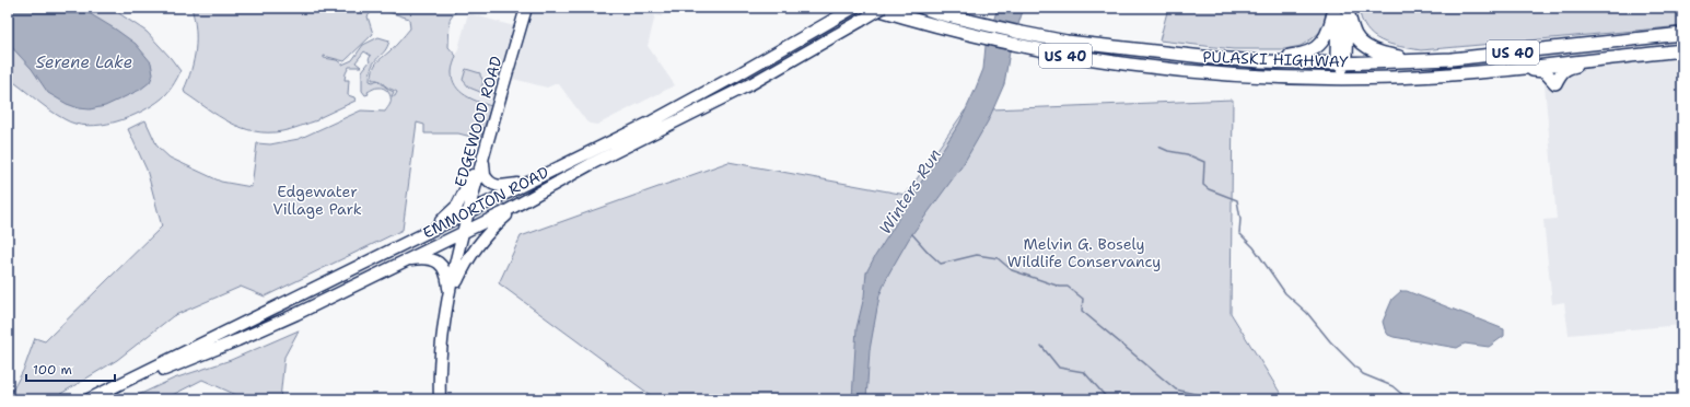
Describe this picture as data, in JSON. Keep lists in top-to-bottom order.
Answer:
{
  "streets": {
    "highway": ["US 40", "PULASKI HIGHWAY"],
    "main road": ["EDGEWOOD ROAD", "EMMORTON ROAD"]
  },
  "crossings": [
    ["EDGEWOOD ROAD", "EMMORTON ROAD"]
  ],
  "water": ["Serene Lake", "Winters Run"],
  "parks": ["Edgewater Village Park", "Melvin G. Bosely Wildlife Conservancy"],
  "scale_bar": "100 m"
}
